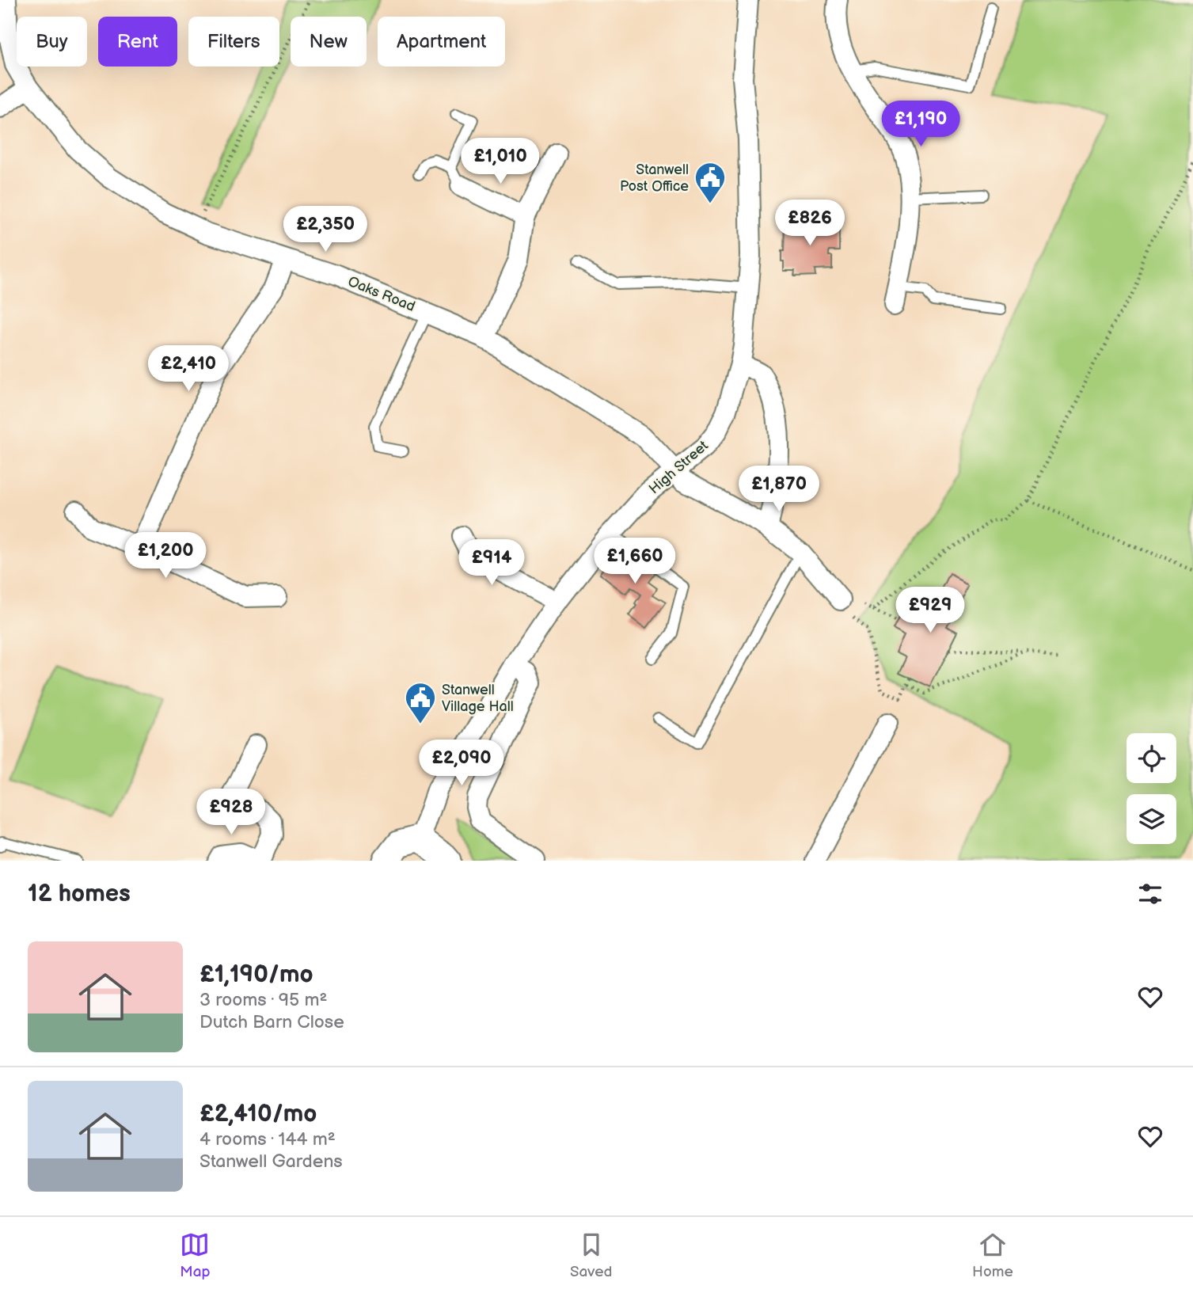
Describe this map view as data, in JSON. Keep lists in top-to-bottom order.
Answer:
{
  "streets": {
    "street": ["Oaks Road", "High Street"]
  },
  "crossings": [
    ["Oaks Road", "High Street"]
  ],
  "places": {
    "public building": ["Stanwell Post Office", "Stanwell Village Hall"]
  },
  "page": {
    "chip": [
      "Buy",
      "Rent",
      "Filters",
      "New",
      "Apartment"
    ],
    "price": [
      "£1,190",
      "£1,010",
      "£826",
      "£2,350",
      "£2,410",
      "£1,870",
      "£1,200",
      "£1,660",
      "£914",
      "£929",
      "£2,090",
      "£928"
    ],
    "heading": "12 homes",
    "list": [
      {
        "name": "£1,190/mo",
        "note": "3 rooms · 95 m² · Dutch Barn Close"
      },
      {
        "name": "£2,410/mo",
        "note": "4 rooms · 144 m² · Stanwell Gardens"
      }
    ],
    "tabs": ["Map", "Saved", "Home"]
  }
}
